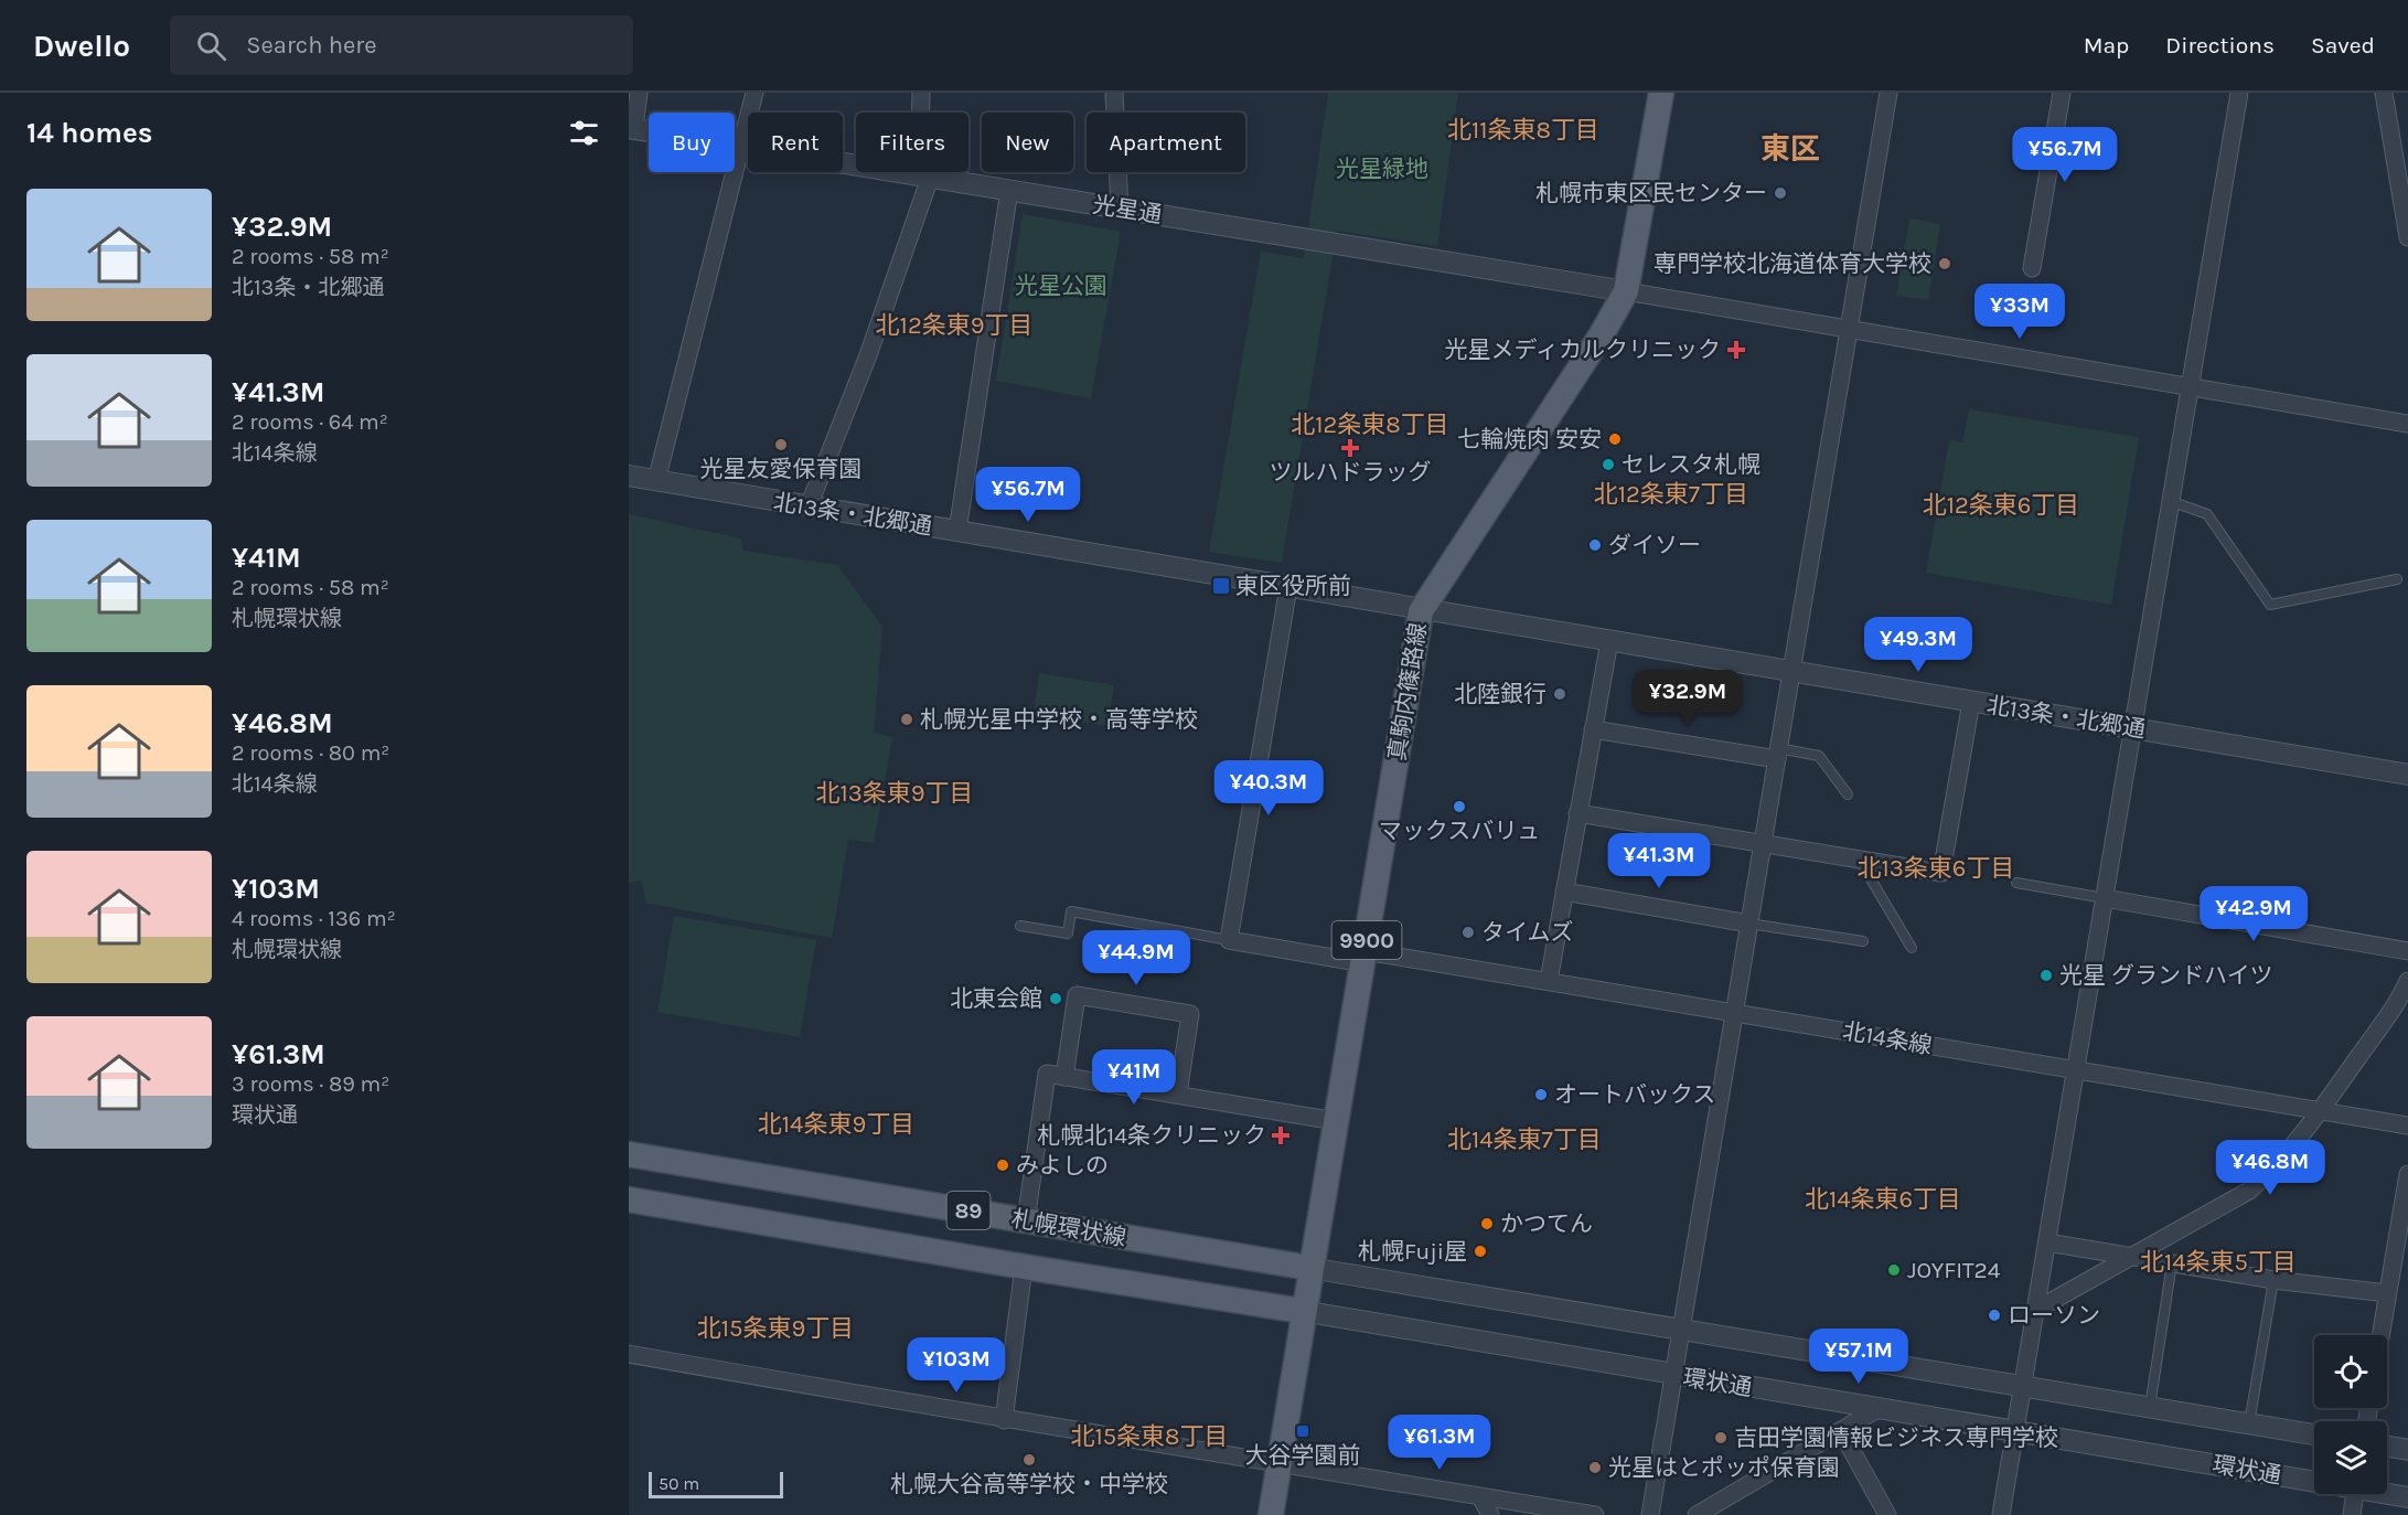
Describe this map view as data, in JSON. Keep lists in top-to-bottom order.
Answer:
{
  "streets": {
    "main road": [
      "真駒内篠路線",
      "9900",
      "89",
      "札幌環状線"
    ],
    "street": [
      "光星通",
      "北13条・北郷通",
      "北14条線",
      "環状通"
    ]
  },
  "crossings": [
    ["光星通", "真駒内篠路線"],
    ["北13条・北郷通", "真駒内篠路線"],
    ["真駒内篠路線", "北14条線"],
    ["真駒内篠路線", "札幌環状線"],
    ["真駒内篠路線", "環状通"],
    ["札幌環状線", "環状通"]
  ],
  "districts": [
    "北11条東8丁目",
    "東区",
    "北12条東9丁目",
    "北12条東8丁目",
    "北12条東7丁目",
    "北12条東6丁目",
    "北13条東9丁目",
    "北13条東6丁目",
    "北14条東9丁目",
    "北14条東7丁目",
    "北14条東6丁目",
    "北14条東5丁目",
    "北15条東9丁目",
    "北15条東8丁目"
  ],
  "parks": ["光星緑地", "光星公園"],
  "places": {
    "other": [
      "札幌市東区民センター",
      "専門学校北海道体育大学校",
      "七輪焼肉 安安",
      "光星友愛保育園",
      "セレスタ札幌",
      "ダイソー",
      "北陸銀行",
      "札幌光星中学校・高等学校",
      "マックスバリュ",
      "タイムズ",
      "光星 グランドハイツ",
      "北東会館",
      "オートバックス",
      "みよしの",
      "かつてん",
      "札幌Fuji屋",
      "JOYFIT24",
      "ローソン",
      "吉田学園情報ビジネス専門学校",
      "札幌大谷高等学校・中学校",
      "光星はとポッポ保育園"
    ],
    "health": ["光星メディカルクリニック", "ツルハドラッグ", "札幌北14条クリニック"],
    "transit": ["東区役所前", "大谷学園前"]
  },
  "scale_bar": "50 m",
  "page": {
    "header": "Dwello",
    "search": "Search here",
    "nav": ["Map", "Directions", "Saved"],
    "heading": "14 homes",
    "chip": [
      "Buy",
      "Rent",
      "Filters",
      "New",
      "Apartment"
    ],
    "price": [
      "¥56.7M",
      "¥33M",
      "¥56.7M",
      "¥49.3M",
      "¥32.9M",
      "¥40.3M",
      "¥41.3M",
      "¥42.9M",
      "¥44.9M",
      "¥41M",
      "¥46.8M",
      "¥57.1M",
      "¥103M",
      "¥61.3M"
    ],
    "list": [
      {
        "name": "¥32.9M",
        "note": "2 rooms · 58 m² · 北13条・北郷通"
      },
      {
        "name": "¥41.3M",
        "note": "2 rooms · 64 m² · 北14条線"
      },
      {
        "name": "¥41M",
        "note": "2 rooms · 58 m² · 札幌環状線"
      },
      {
        "name": "¥46.8M",
        "note": "2 rooms · 80 m² · 北14条線"
      },
      {
        "name": "¥103M",
        "note": "4 rooms · 136 m² · 札幌環状線"
      },
      {
        "name": "¥61.3M",
        "note": "3 rooms · 89 m² · 環状通"
      }
    ],
    "scale": "50 m"
  }
}
